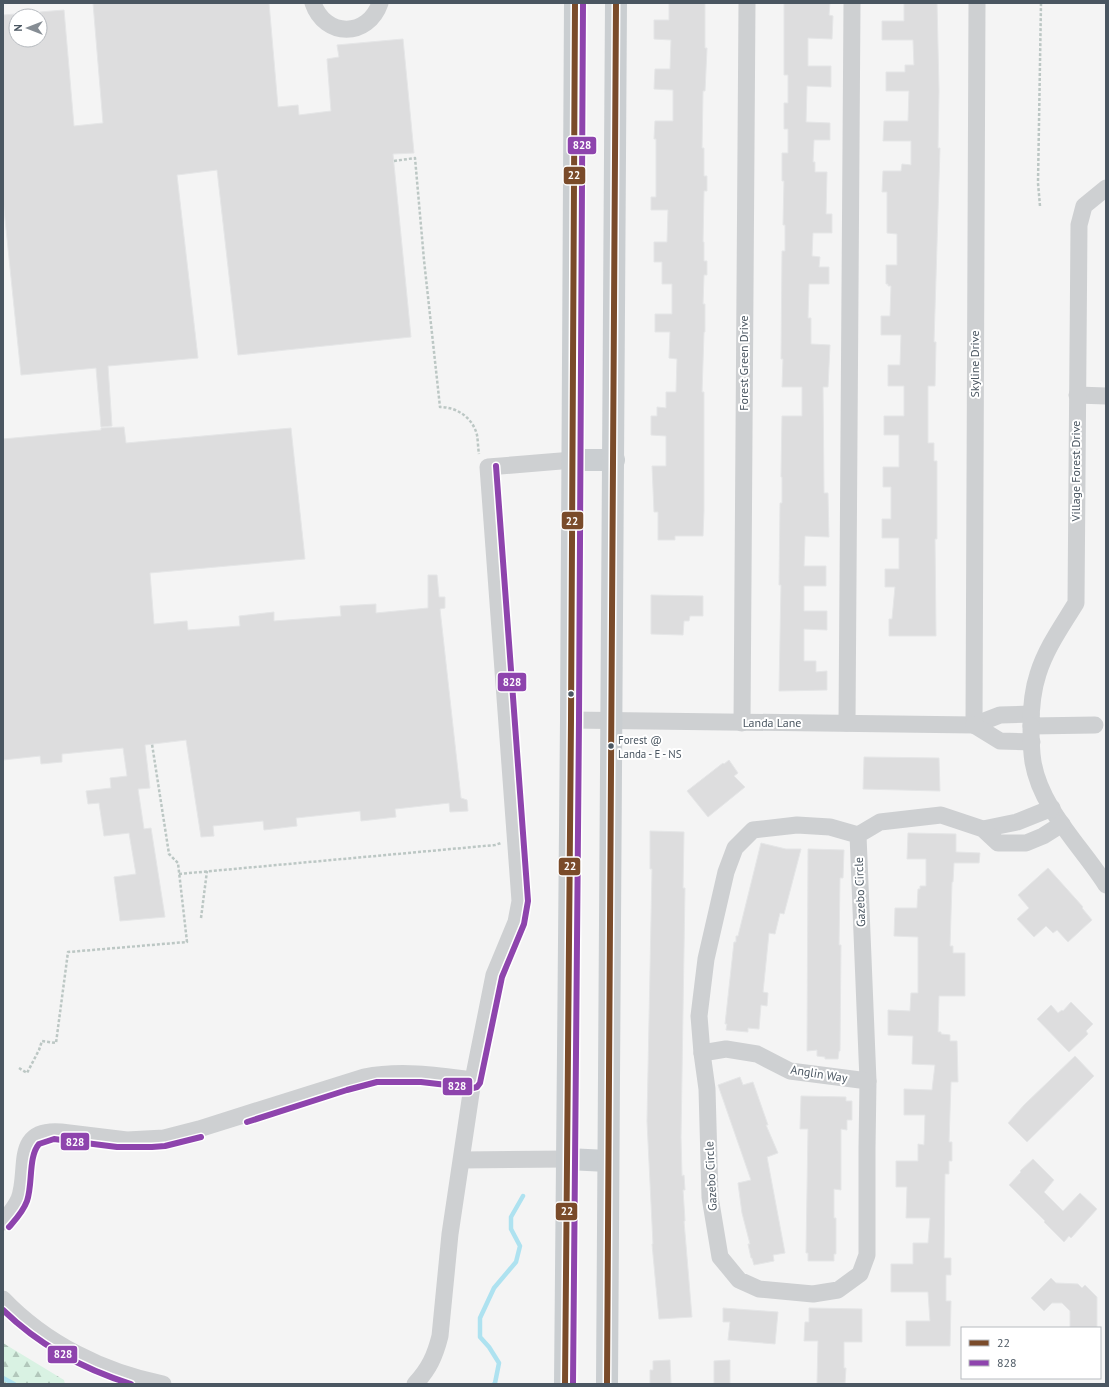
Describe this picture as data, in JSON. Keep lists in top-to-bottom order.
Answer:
{
  "streets": {
    "street": [
      "Forest Green Drive",
      "Skyline Drive",
      "Village Forest Drive",
      "Landa Lane",
      "Gazebo Circle",
      "Anglin Way"
    ]
  },
  "crossings": [
    ["Forest Green Drive", "Landa Lane"],
    ["Skyline Drive", "Landa Lane"],
    ["Gazebo Circle", "Anglin Way"]
  ],
  "places": ["Forest @ Landa - E - NS"],
  "lines": ["transit line 22", "transit line 828"],
  "legend": ["22", "828"],
  "north": "left"
}
